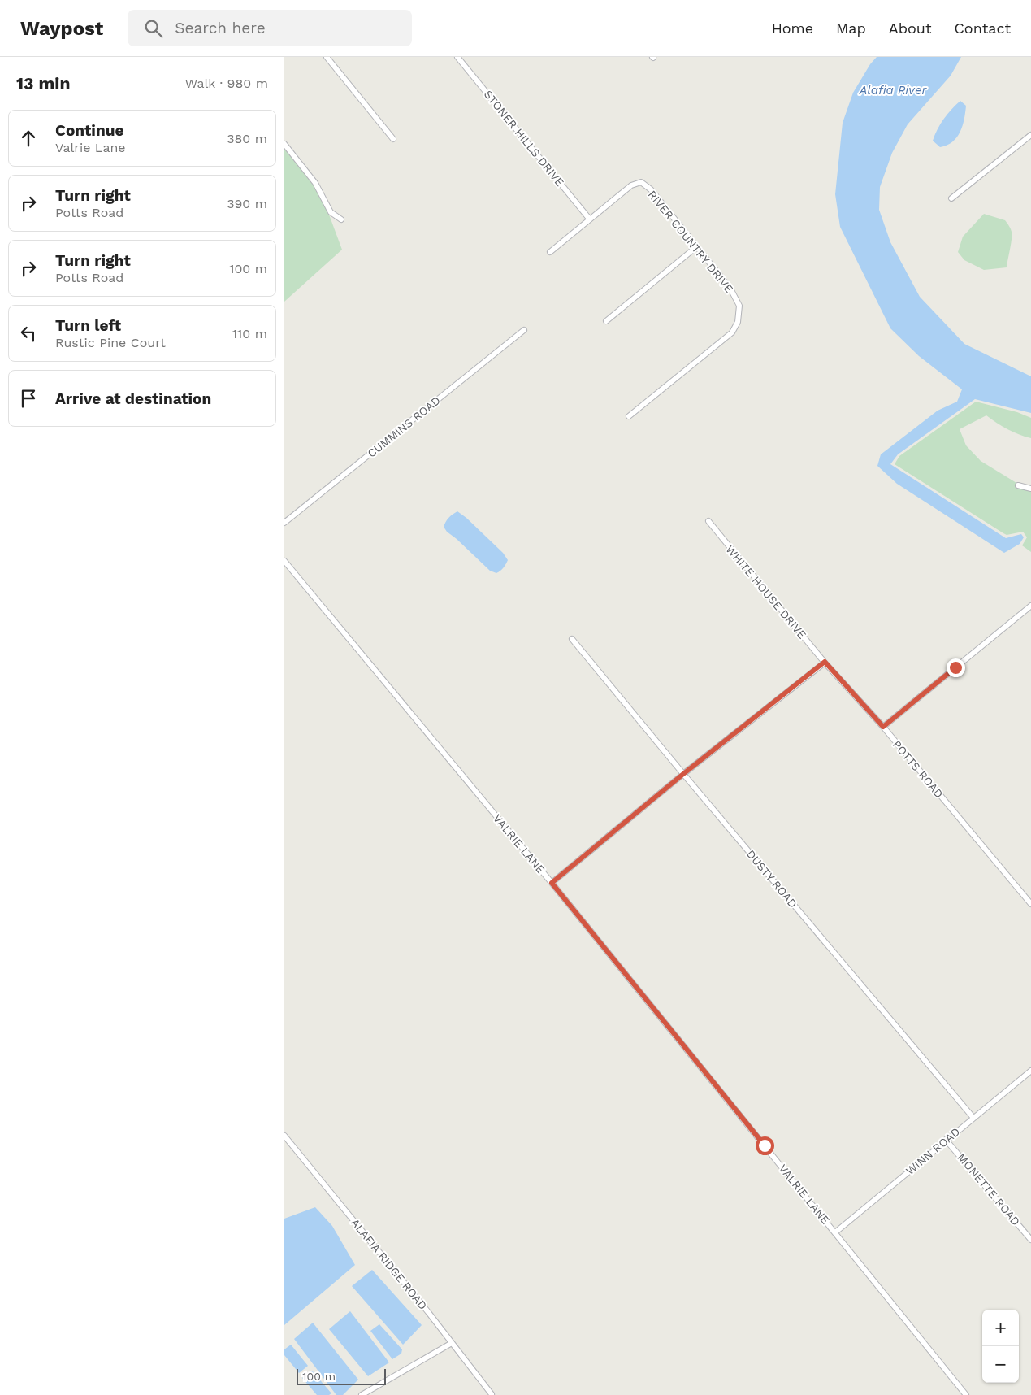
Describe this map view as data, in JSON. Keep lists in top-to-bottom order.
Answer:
{
  "streets": {
    "street": [
      "STONER HILLS DRIVE",
      "RIVER COUNTRY DRIVE",
      "CUMMINS ROAD",
      "WHITE HOUSE DRIVE",
      "POTTS ROAD",
      "VALRIE LANE",
      "DUSTY ROAD",
      "WINN ROAD",
      "MONETTE ROAD",
      "ALAFIA RIDGE ROAD"
    ]
  },
  "crossings": [
    ["STONER HILLS DRIVE", "RIVER COUNTRY DRIVE"],
    ["WHITE HOUSE DRIVE", "POTTS ROAD"],
    ["VALRIE LANE", "WINN ROAD"],
    ["DUSTY ROAD", "WINN ROAD"],
    ["WINN ROAD", "MONETTE ROAD"]
  ],
  "water": ["Alafia River"],
  "scale_bar": "100 m",
  "page": {
    "header": "Waypost",
    "search": "Search here",
    "nav": [
      "Home",
      "Map",
      "About",
      "Contact"
    ],
    "heading": ["13 min", "Walk · 980 m"],
    "list": [
      ["Continue", "Valrie Lane", "380 m"],
      ["Turn right", "Potts Road", "390 m"],
      ["Turn right", "Potts Road", "100 m"],
      ["Turn left", "Rustic Pine Court", "110 m"],
      "Arrive at destination"
    ],
    "map_buttons": ["+", "−"],
    "scale": "100 m"
  }
}
